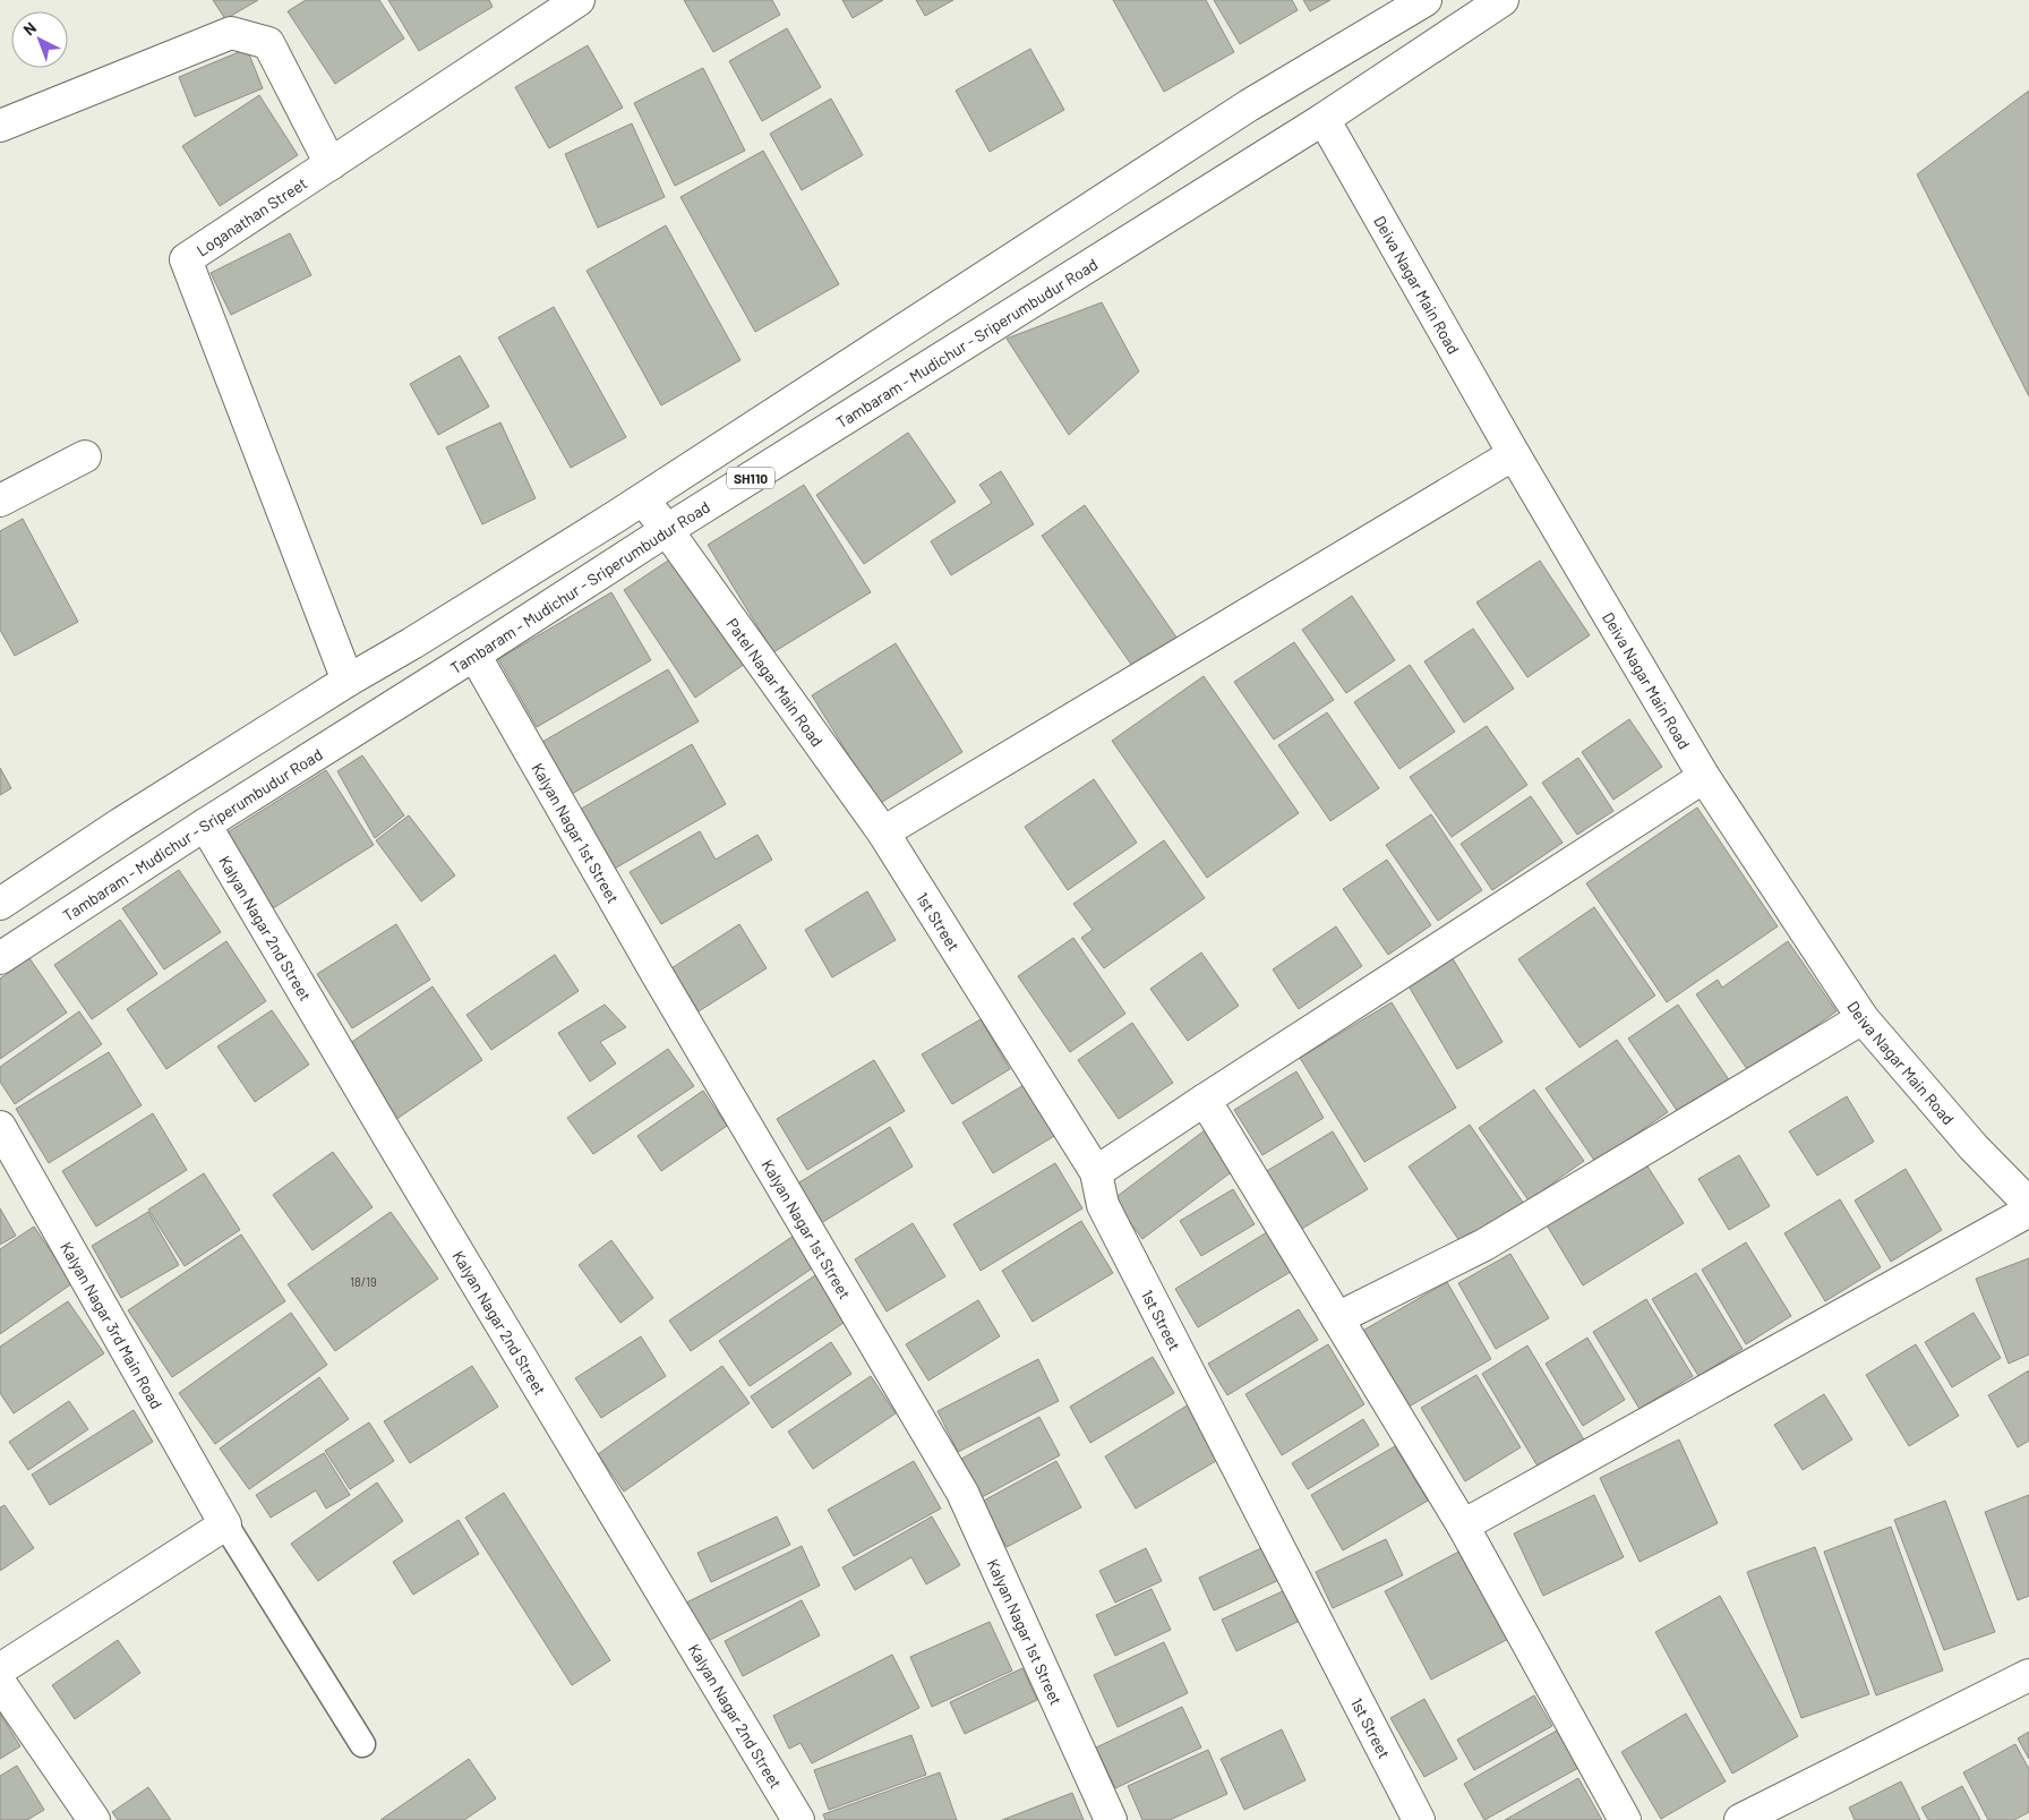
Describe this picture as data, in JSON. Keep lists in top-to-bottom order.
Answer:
{
  "streets": {
    "street": [
      "Loganathan Street",
      "Deiva Nagar Main Road",
      "Tambaram - Mudichur - Sriperumbudur Road",
      "SH110",
      "Patel Nagar Main Road",
      "Kalyan Nagar 1st Street",
      "1st Street",
      "Kalyan Nagar 2nd Street",
      "Kalyan Nagar 3rd Main Road"
    ]
  },
  "crossings": [
    ["Loganathan Street", "SH110"],
    ["Deiva Nagar Main Road", "Tambaram - Mudichur - Sriperumbudur Road"],
    ["Tambaram - Mudichur - Sriperumbudur Road", "Patel Nagar Main Road"],
    ["Tambaram - Mudichur - Sriperumbudur Road", "Kalyan Nagar 1st Street"],
    ["Tambaram - Mudichur - Sriperumbudur Road", "Kalyan Nagar 2nd Street"],
    ["SH110", "Patel Nagar Main Road"],
    ["Patel Nagar Main Road", "1st Street"]
  ],
  "house_numbers": ["18/19"],
  "north": "top left"
}
